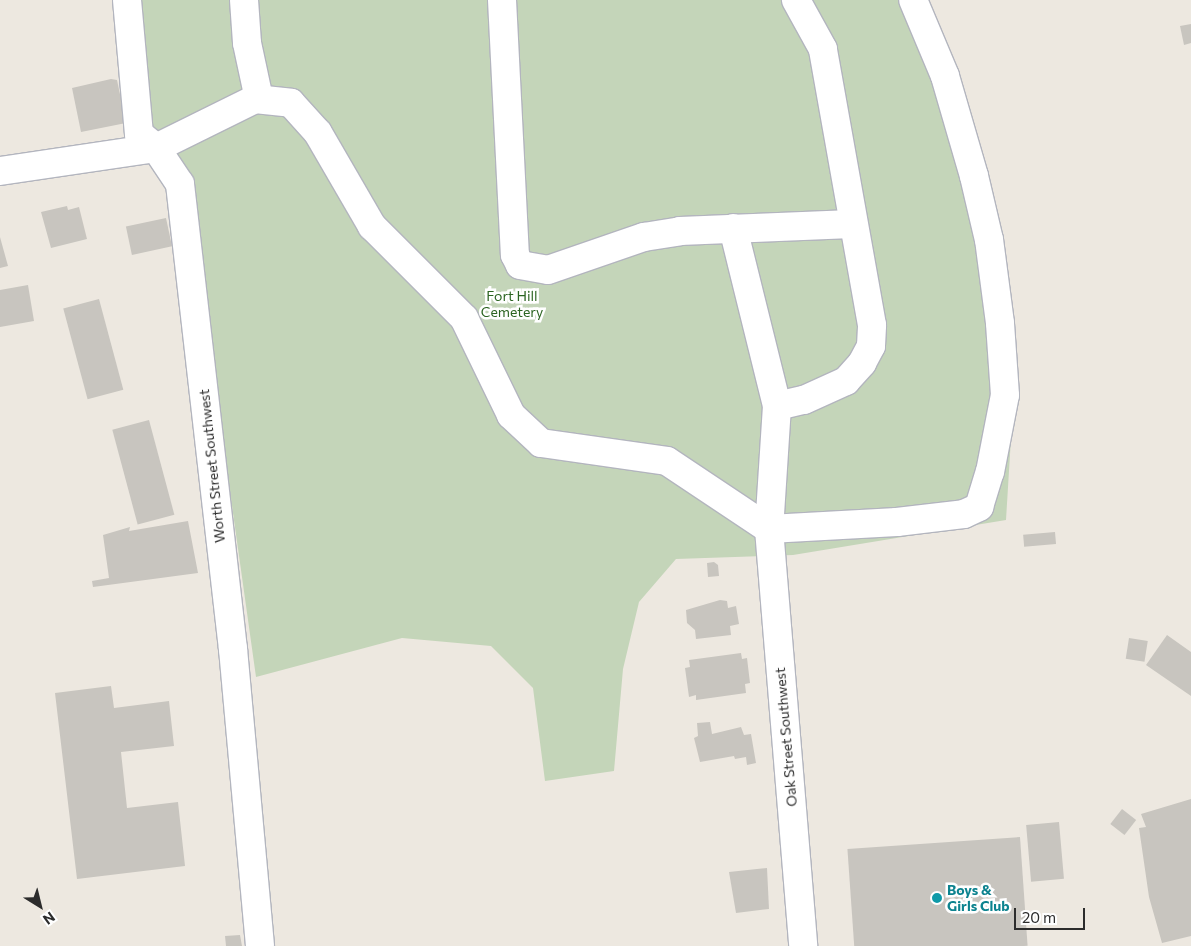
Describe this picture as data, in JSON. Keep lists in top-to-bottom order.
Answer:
{
  "streets": {
    "street": ["Worth Street Southwest", "Oak Street Southwest"]
  },
  "parks": ["Fort Hill Cemetery"],
  "places": ["Boys & Girls Club"],
  "scale_bar": "20 m",
  "north": "bottom right"
}
